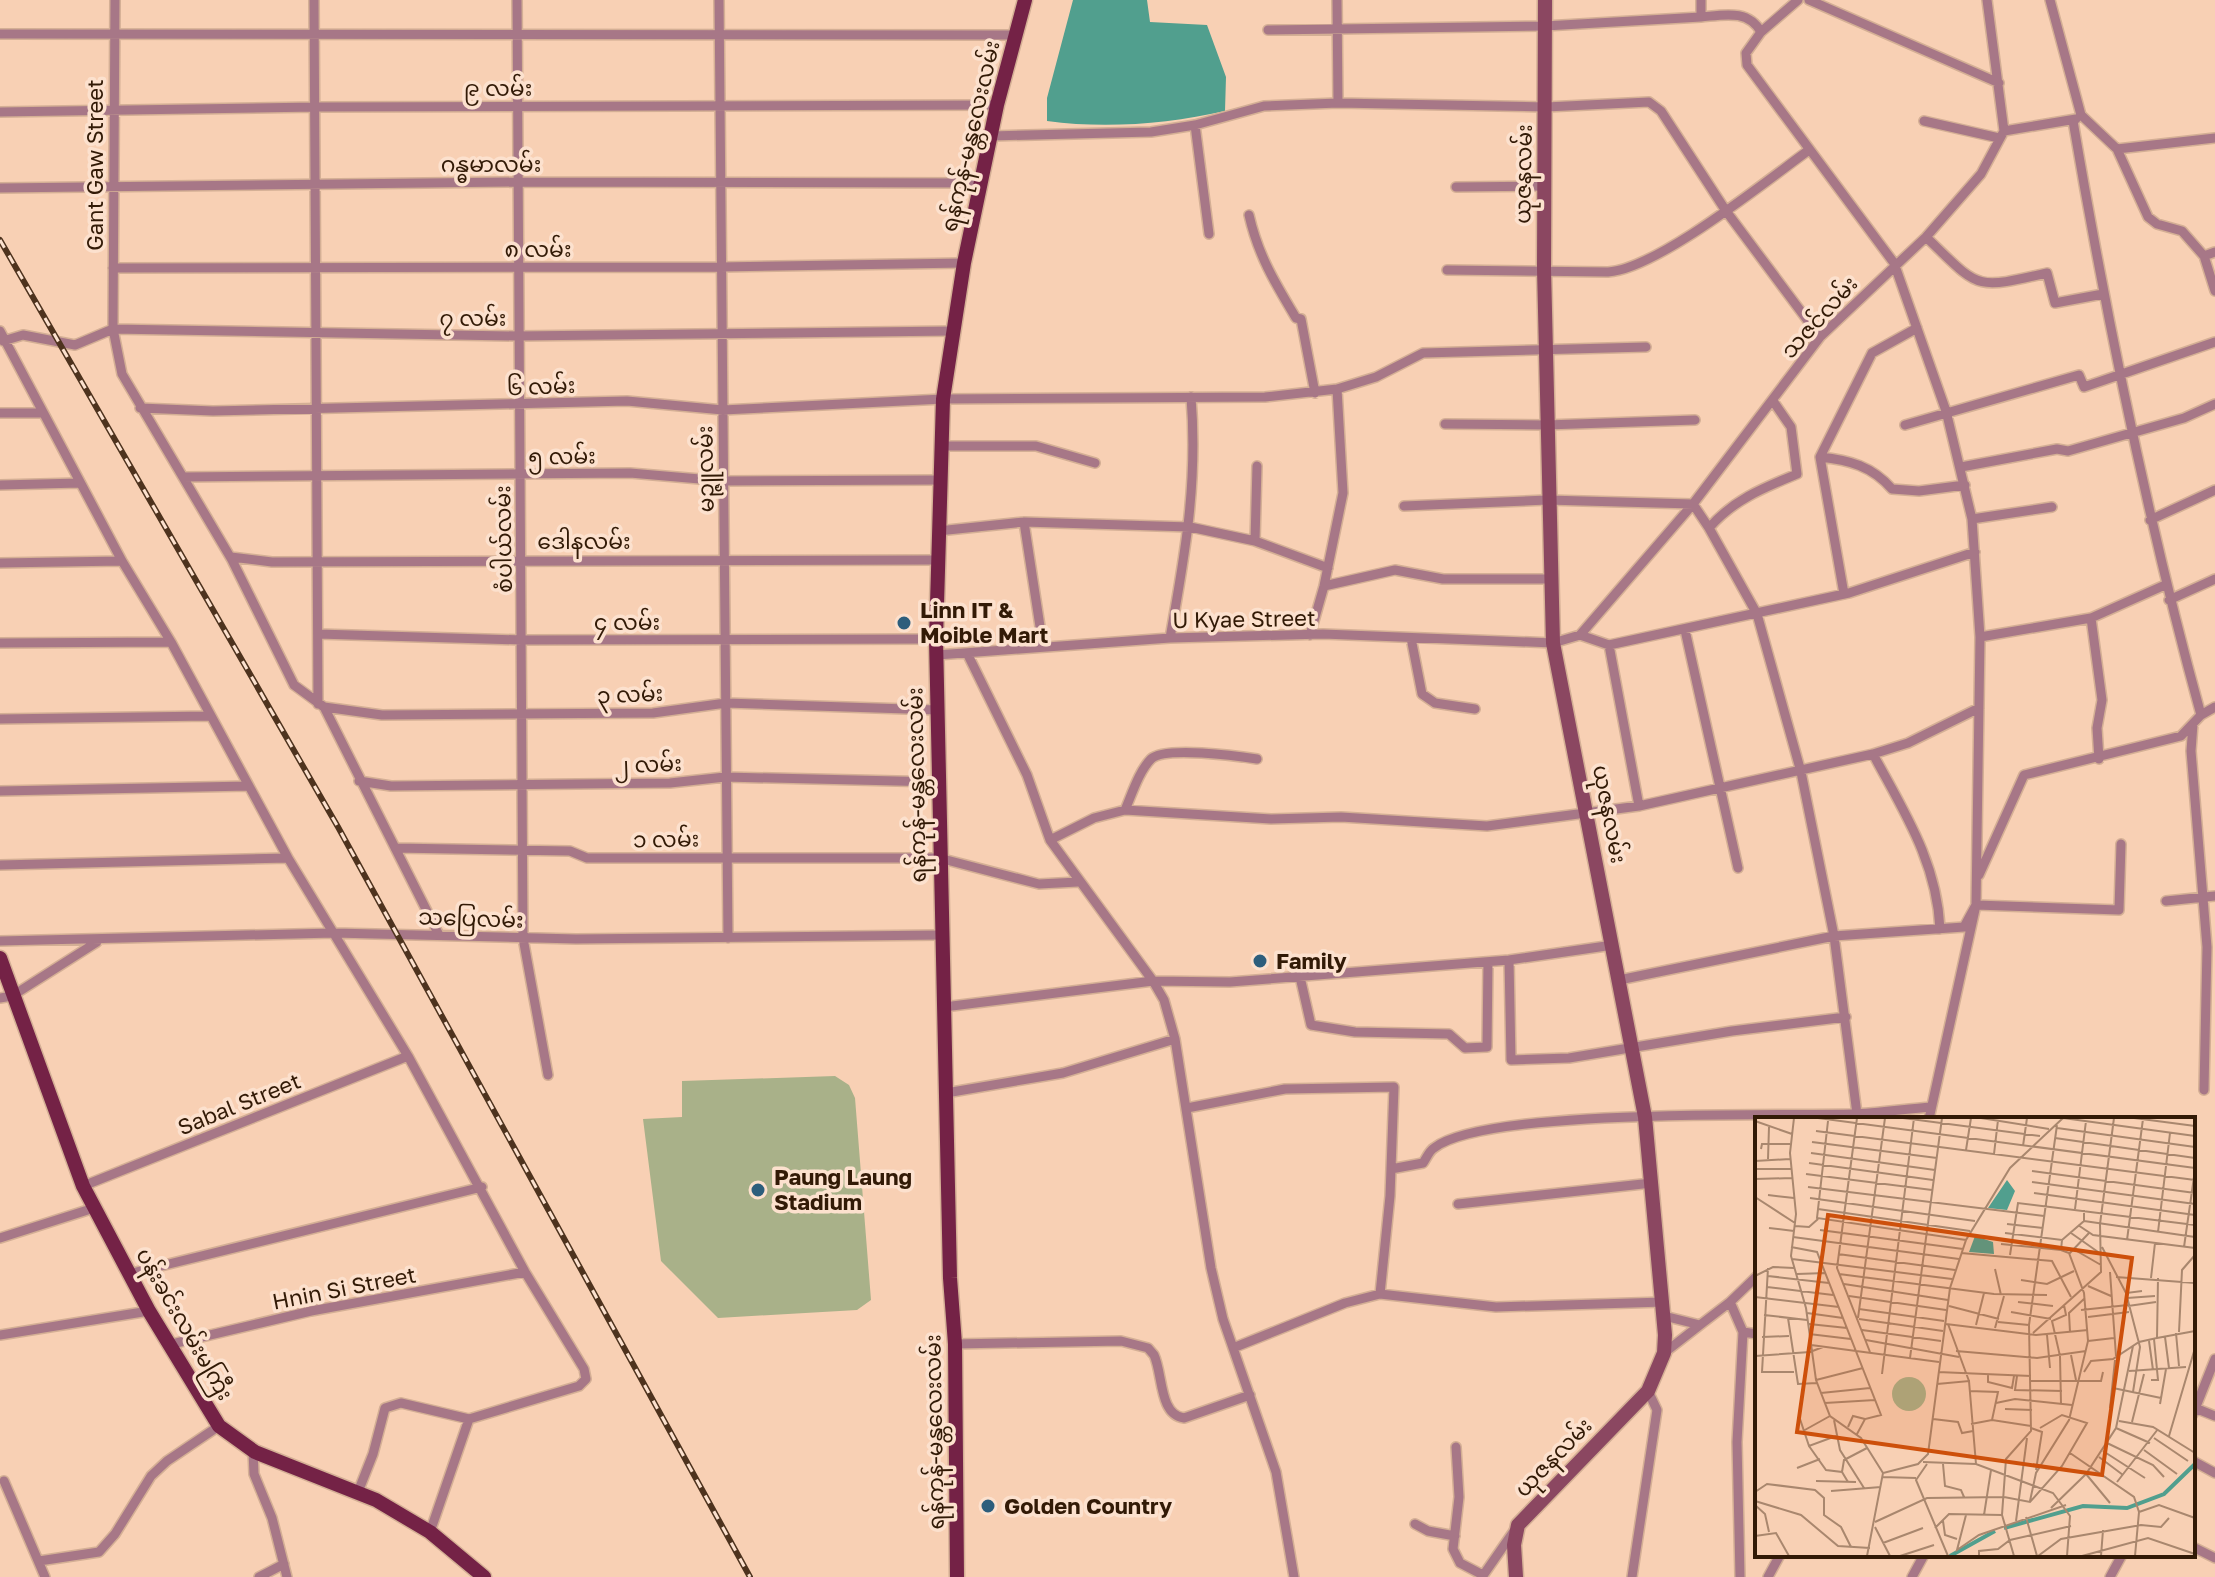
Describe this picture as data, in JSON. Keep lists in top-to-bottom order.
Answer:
{
  "streets": {
    "main road": ["ရန်ကုန်-မန္တလေးလမ်း", "ပန်းခင်းလမ်းမကြီး"],
    "street": [
      "၉ လမ်း",
      "ဂန္ဓမာလမ်း",
      "Gant Gaw Street",
      "ယုဇနလမ်း",
      "၈ လမ်း",
      "သဇင်လမ်း",
      "၇ လမ်း",
      "၆ လမ်း",
      "၅ လမ်း",
      "မဉ္ဇူလမ်း",
      "စံပါယ်လမ်း",
      "ဒေါနလမ်း",
      "U Kyae Street",
      "၄ လမ်း",
      "၃ လမ်း",
      "၂ လမ်း",
      "၁ လမ်း",
      "သပြေလမ်း",
      "Sabal Street",
      "Hnin Si Street"
    ]
  },
  "crossings": [
    ["၉ လမ်း", "ရန်ကုန်-မန္တလေးလမ်း"],
    ["၉ လမ်း", "Gant Gaw Street"],
    ["၉ လမ်း", "မဉ္ဇူလမ်း"],
    ["၉ လမ်း", "စံပါယ်လမ်း"],
    ["ရန်ကုန်-မန္တလေးလမ်း", "ဂန္ဓမာလမ်း"],
    ["ရန်ကုန်-မန္တလေးလမ်း", "၈ လမ်း"],
    ["ရန်ကုန်-မန္တလေးလမ်း", "၇ လမ်း"],
    ["ရန်ကုန်-မန္တလေးလမ်း", "၆ လမ်း"],
    ["ရန်ကုန်-မန္တလေးလမ်း", "၅ လမ်း"],
    ["ရန်ကုန်-မန္တလေးလမ်း", "ဒေါနလမ်း"],
    ["ရန်ကုန်-မန္တလေးလမ်း", "U Kyae Street"],
    ["ရန်ကုန်-မန္တလေးလမ်း", "၄ လမ်း"],
    ["ရန်ကုန်-မန္တလေးလမ်း", "၃ လမ်း"],
    ["ရန်ကုန်-မန္တလေးလမ်း", "၂ လမ်း"],
    ["ရန်ကုန်-မန္တလေးလမ်း", "၁ လမ်း"],
    ["ရန်ကုန်-မန္တလေးလမ်း", "သပြေလမ်း"],
    ["ဂန္ဓမာလမ်း", "Gant Gaw Street"],
    ["ဂန္ဓမာလမ်း", "မဉ္ဇူလမ်း"],
    ["ဂန္ဓမာလမ်း", "စံပါယ်လမ်း"],
    ["Gant Gaw Street", "၈ လမ်း"],
    ["Gant Gaw Street", "၇ လမ်း"],
    ["Gant Gaw Street", "၆ လမ်း"],
    ["Gant Gaw Street", "၅ လမ်း"],
    ["Gant Gaw Street", "ဒေါနလမ်း"],
    ["Gant Gaw Street", "၃ လမ်း"],
    ["ယုဇနလမ်း", "၆ လမ်း"],
    ["ယုဇနလမ်း", "U Kyae Street"],
    ["၈ လမ်း", "မဉ္ဇူလမ်း"],
    ["၈ လမ်း", "စံပါယ်လမ်း"],
    ["သဇင်လမ်း", "U Kyae Street"],
    ["၇ လမ်း", "မဉ္ဇူလမ်း"],
    ["၇ လမ်း", "စံပါယ်လမ်း"],
    ["၆ လမ်း", "မဉ္ဇူလမ်း"],
    ["၆ လမ်း", "စံပါယ်လမ်း"],
    ["၅ လမ်း", "မဉ္ဇူလမ်း"],
    ["၅ လမ်း", "စံပါယ်လမ်း"],
    ["မဉ္ဇူလမ်း", "ဒေါနလမ်း"],
    ["မဉ္ဇူလမ်း", "၄ လမ်း"],
    ["မဉ္ဇူလမ်း", "၃ လမ်း"],
    ["မဉ္ဇူလမ်း", "၂ လမ်း"],
    ["မဉ္ဇူလမ်း", "၁ လမ်း"],
    ["မဉ္ဇူလမ်း", "သပြေလမ်း"],
    ["စံပါယ်လမ်း", "ဒေါနလမ်း"],
    ["စံပါယ်လမ်း", "၄ လမ်း"],
    ["စံပါယ်လမ်း", "၃ လမ်း"],
    ["စံပါယ်လမ်း", "၂ လမ်း"],
    ["စံပါယ်လမ်း", "၁ လမ်း"],
    ["စံပါယ်လမ်း", "သပြေလမ်း"],
    ["Sabal Street", "ပန်းခင်းလမ်းမကြီး"],
    ["Hnin Si Street", "ပန်းခင်းလမ်းမကြီး"]
  ],
  "places": [
    "Linn IT & Moible Mart",
    "Family",
    "Paung Laung Stadium",
    "Golden Country"
  ]
}
